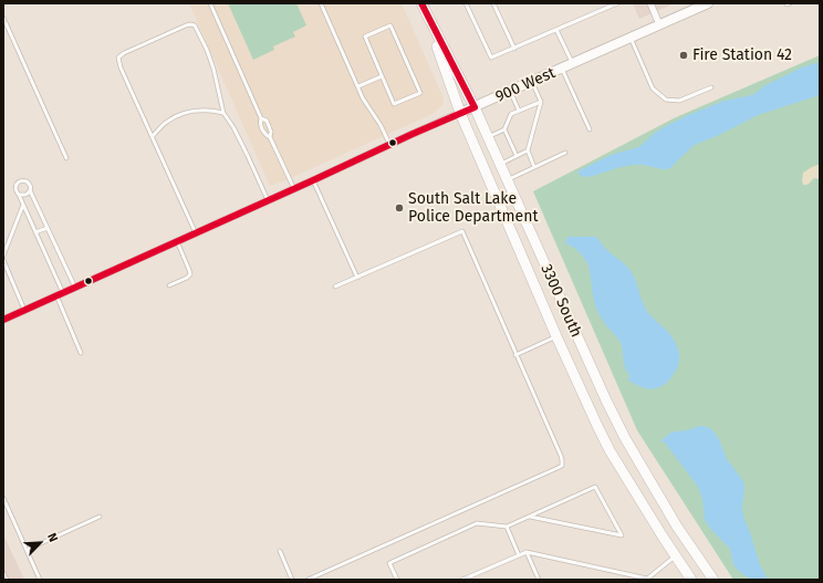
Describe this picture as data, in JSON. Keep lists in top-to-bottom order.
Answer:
{
  "streets": {
    "main road": ["900 West", "3300 South"]
  },
  "crossings": [
    ["900 West", "3300 South"]
  ],
  "places": ["Fire Station 42", "South Salt Lake Police Department"],
  "north": "top right"
}
